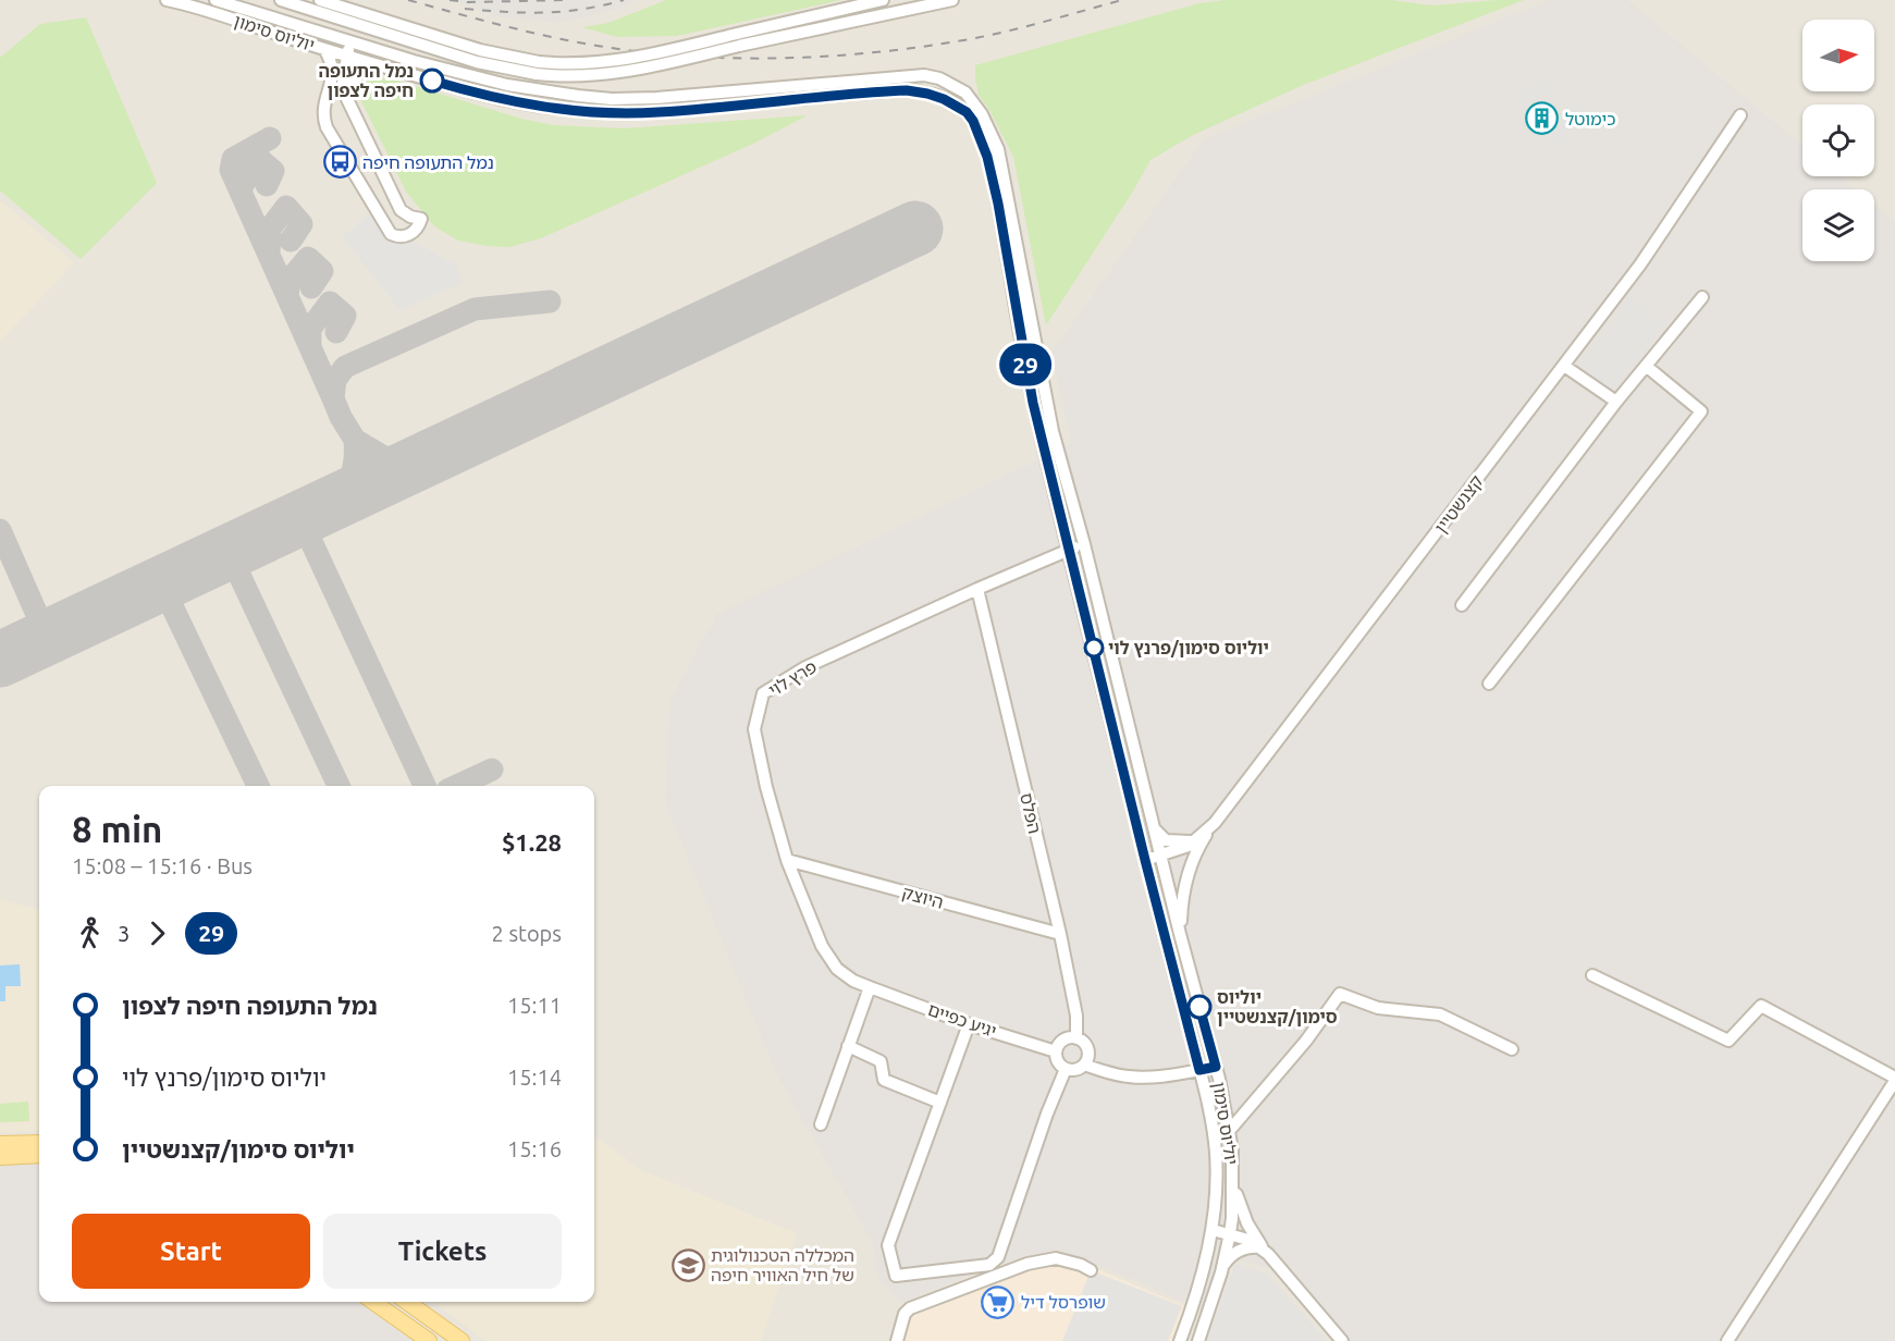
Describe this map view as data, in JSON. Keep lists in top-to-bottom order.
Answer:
{
  "streets": {
    "street": [
      "יוליוס סימון",
      "קצנשטיין",
      "פרץ לוי",
      "הפלס",
      "היוצק",
      "יגיע כפיים"
    ]
  },
  "crossings": [
    ["יוליוס סימון", "קצנשטיין"],
    ["יוליוס סימון", "פרץ לוי"],
    ["פרץ לוי", "הפלס"],
    ["פרץ לוי", "היוצק"],
    ["פרץ לוי", "יגיע כפיים"],
    ["הפלס", "היוצק"],
    ["הפלס", "יגיע כפיים"]
  ],
  "places": {
    "other": ["נמל התעופה חיפה לצפון", "יוליוס סימון/פרנץ לוי", "יוליוס סימון/קצנשטיין"],
    "building": ["כימוטל"],
    "bus stop": ["נמל התעופה חיפה"],
    "school or university": ["המכללה הטכנולוגית של חיל האוויר חיפה"],
    "supermarket": ["שופרסל דיל"]
  },
  "lines": ["bus line 29"],
  "north": "right",
  "page": {
    "on_map": "29",
    "heading": ["8 min", "15:08 – 15:16 · Bus", "$1.28"],
    "legs": ["3", "29", "2 stops"],
    "list": [
      {
        "name": "נמל התעופה חיפה לצפון",
        "value": "15:11"
      },
      {
        "name": "יוליוס סימון/פרנץ לוי",
        "value": "15:14"
      },
      {
        "name": "יוליוס סימון/קצנשטיין",
        "value": "15:16"
      }
    ],
    "buttons": ["Start", "Tickets"]
  }
}
